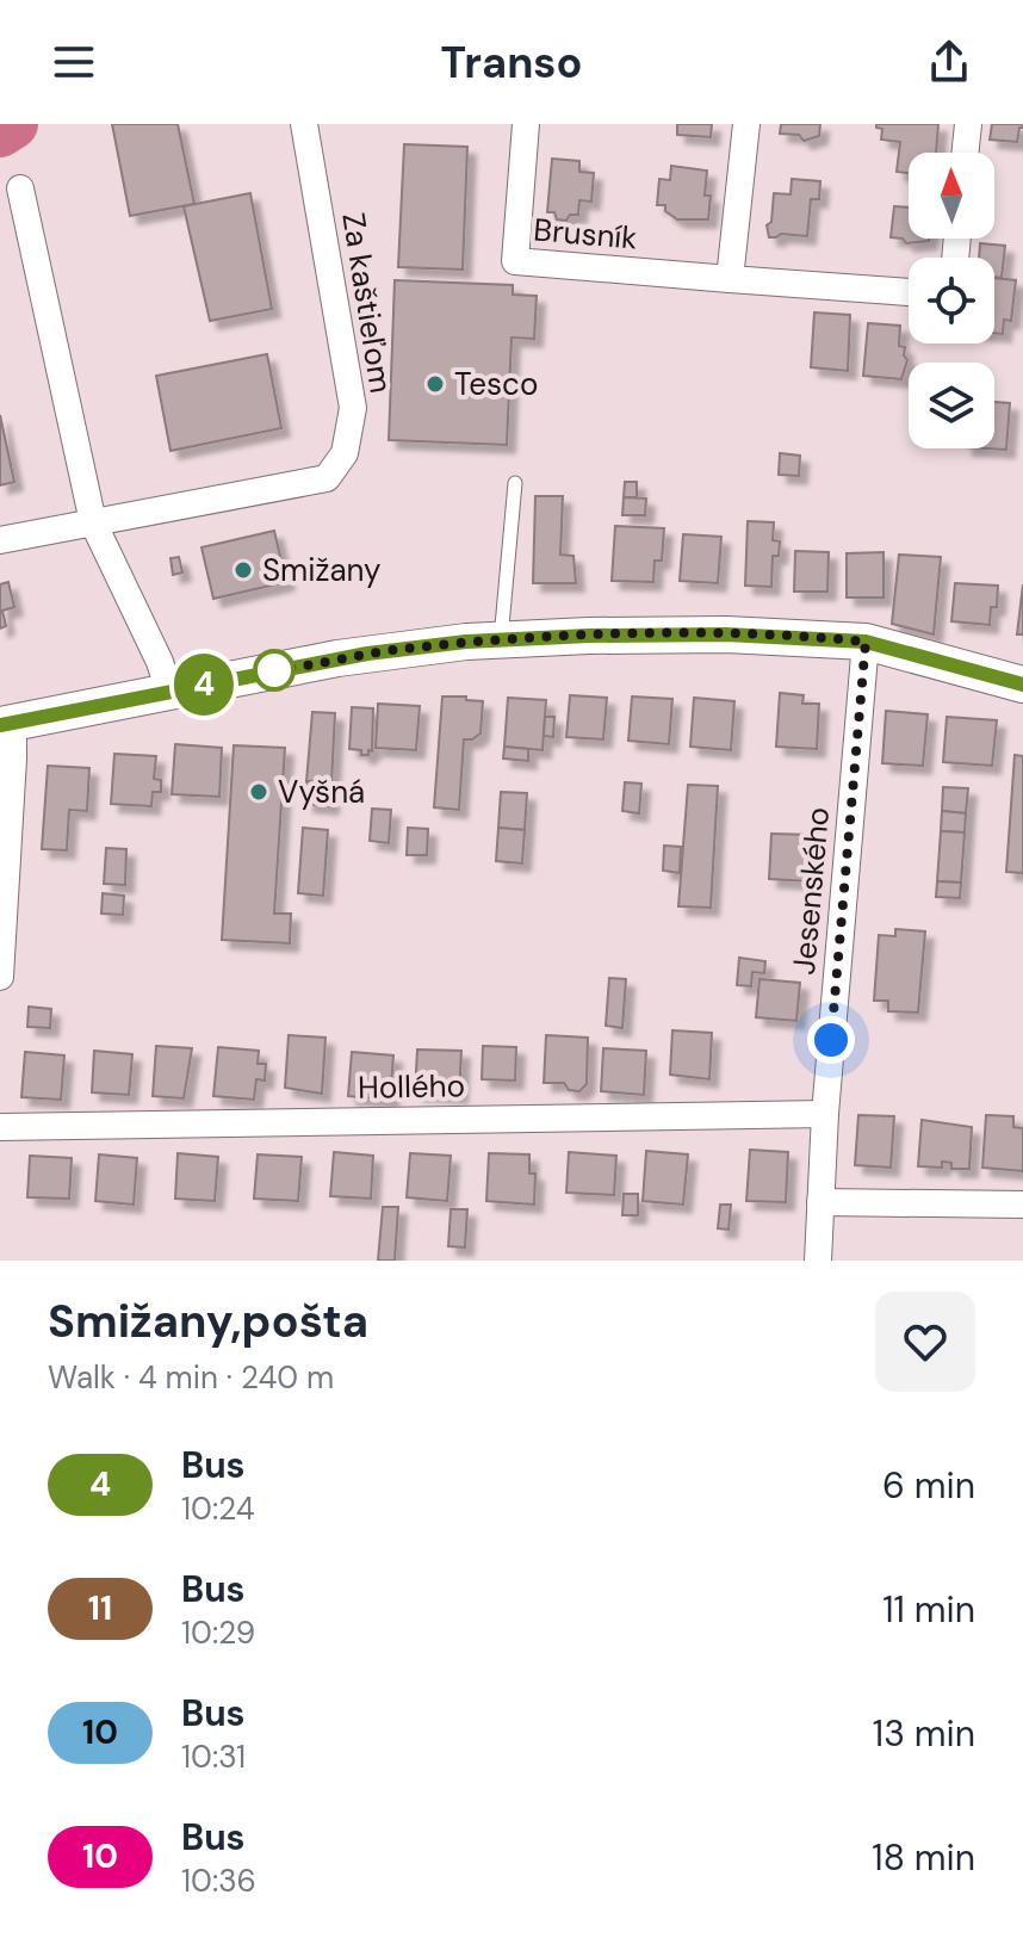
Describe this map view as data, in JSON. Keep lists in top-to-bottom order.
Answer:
{
  "streets": {
    "street": [
      "Brusník",
      "Za kaštieľom",
      "Jesenského",
      "Hollého"
    ]
  },
  "crossings": [
    ["Jesenského", "Hollého"]
  ],
  "places": ["Tesco", "Smižany", "Vyšná"],
  "lines": ["bus line 4"],
  "north": "top",
  "page": {
    "header": "Transo",
    "on_map": "4",
    "heading": ["Smižany,pošta", "Walk · 4 min · 240 m"],
    "list": [
      {
        "mark": "4",
        "name": "Bus",
        "note": "10:24",
        "value": "6 min"
      },
      {
        "mark": "11",
        "name": "Bus",
        "note": "10:29",
        "value": "11 min"
      },
      {
        "mark": "10",
        "name": "Bus",
        "note": "10:31",
        "value": "13 min"
      },
      {
        "mark": "10",
        "name": "Bus",
        "note": "10:36",
        "value": "18 min"
      }
    ]
  }
}
